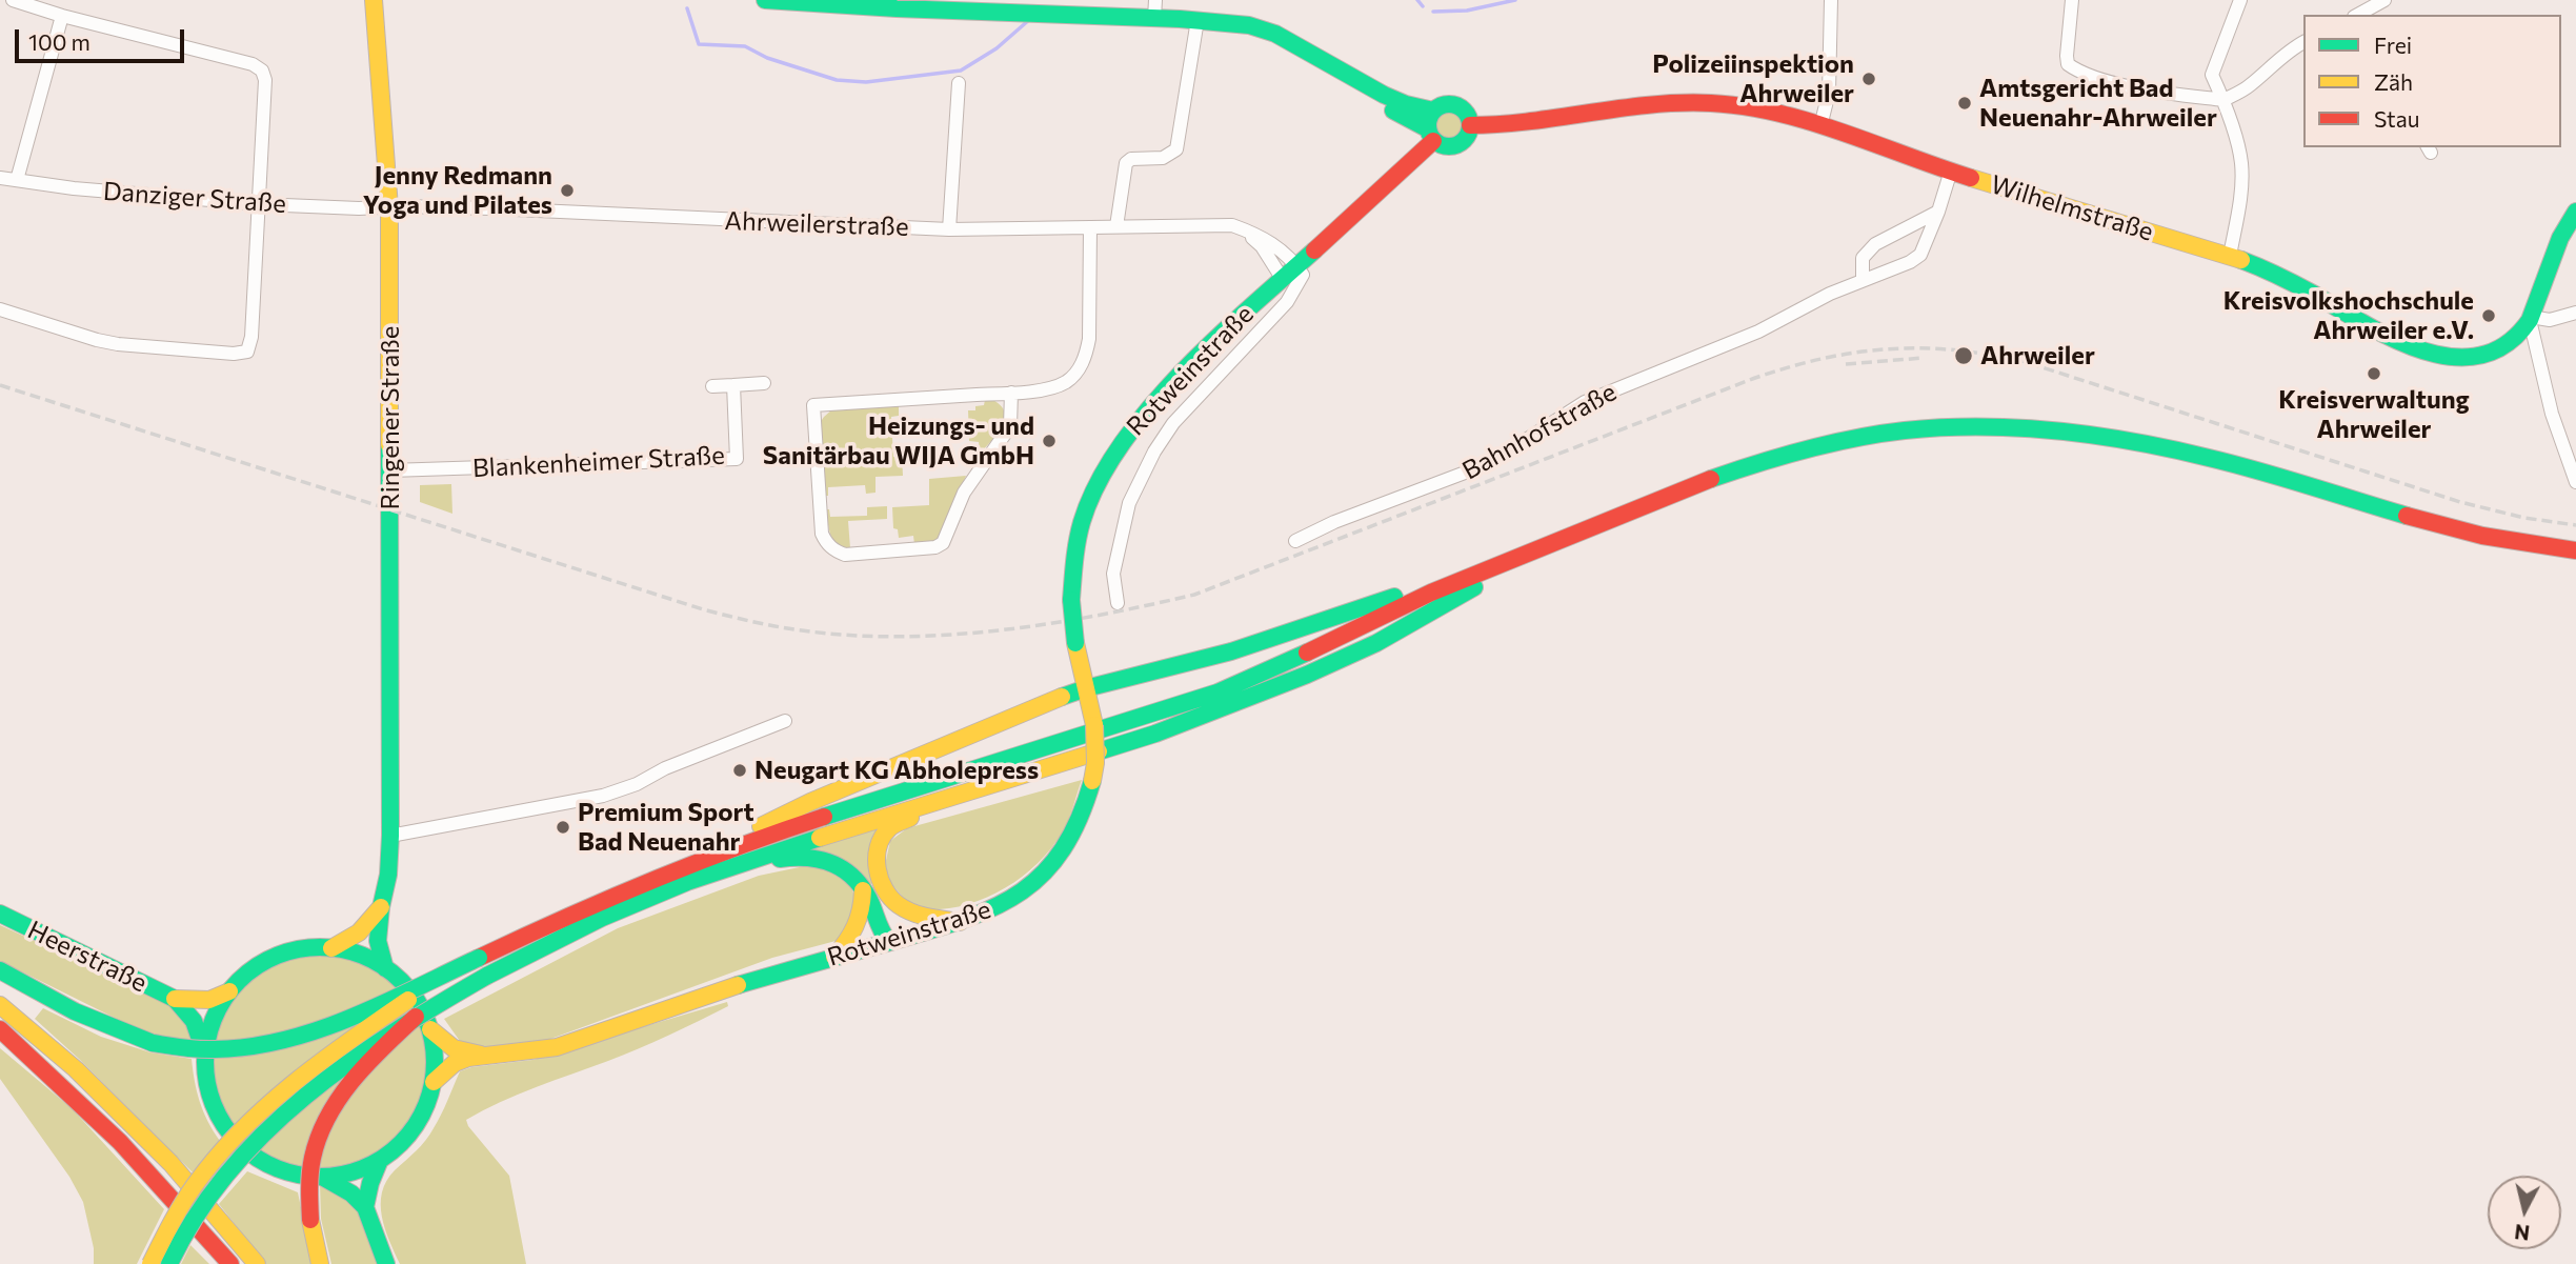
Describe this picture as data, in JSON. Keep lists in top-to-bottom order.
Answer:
{
  "streets": {
    "main road": [
      "Wilhelmstraße",
      "Rotweinstraße",
      "Ringener Straße",
      "Heerstraße"
    ],
    "street": [
      "Danziger Straße",
      "Ahrweilerstraße",
      "Bahnhofstraße",
      "Blankenheimer Straße"
    ]
  },
  "crossings": [
    ["Danziger Straße", "Ahrweilerstraße"],
    ["Danziger Straße", "Ringener Straße"],
    ["Wilhelmstraße", "Rotweinstraße"],
    ["Wilhelmstraße", "Bahnhofstraße"],
    ["Ahrweilerstraße", "Rotweinstraße"],
    ["Ahrweilerstraße", "Ringener Straße"],
    ["Rotweinstraße", "Ringener Straße"],
    ["Rotweinstraße", "Heerstraße"],
    ["Ringener Straße", "Blankenheimer Straße"],
    ["Ringener Straße", "Heerstraße"]
  ],
  "places": [
    "Polizeiinspektion Ahrweiler",
    "Amtsgericht Bad Neuenahr-Ahrweiler",
    "Jenny Redmann Yoga und Pilates",
    "Kreisvolkshochschule Ahrweiler e.V.",
    "Ahrweiler",
    "Kreisverwaltung Ahrweiler",
    "Heizungs- und Sanitärbau WIJA GmbH",
    "Neugart KG Abholepress",
    "Premium Sport Bad Neuenahr"
  ],
  "legend": ["Frei", "Zäh", "Stau"],
  "scale_bar": "100 m",
  "north": "bottom"
}
